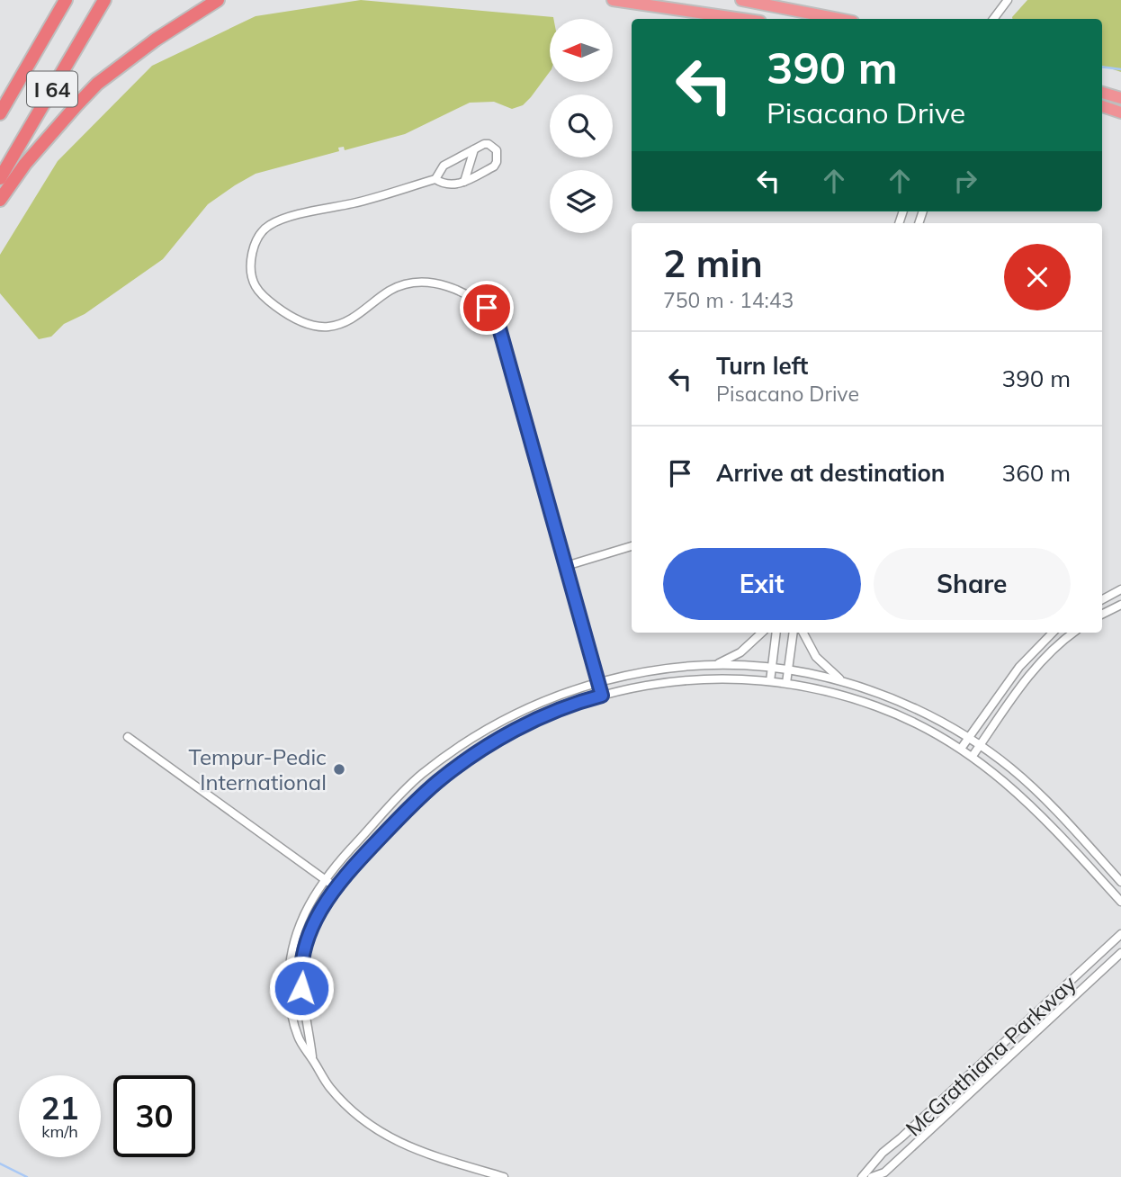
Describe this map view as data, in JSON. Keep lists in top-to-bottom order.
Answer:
{
  "streets": {
    "highway": ["I 64"],
    "street": ["McGrathiana Parkway"]
  },
  "places": ["Tempur-Pedic International"],
  "north": "left",
  "page": {
    "turn": ["390 m", "Pisacano Drive"],
    "heading": ["2 min", "750 m · 14:43"],
    "list": [
      {
        "name": "Turn left",
        "note": "Pisacano Drive",
        "value": "390 m"
      },
      {
        "name": "Arrive at destination",
        "value": "360 m"
      }
    ],
    "buttons": ["Exit", "Share"],
    "speed": "21 km/h",
    "limit": "30"
  }
}
